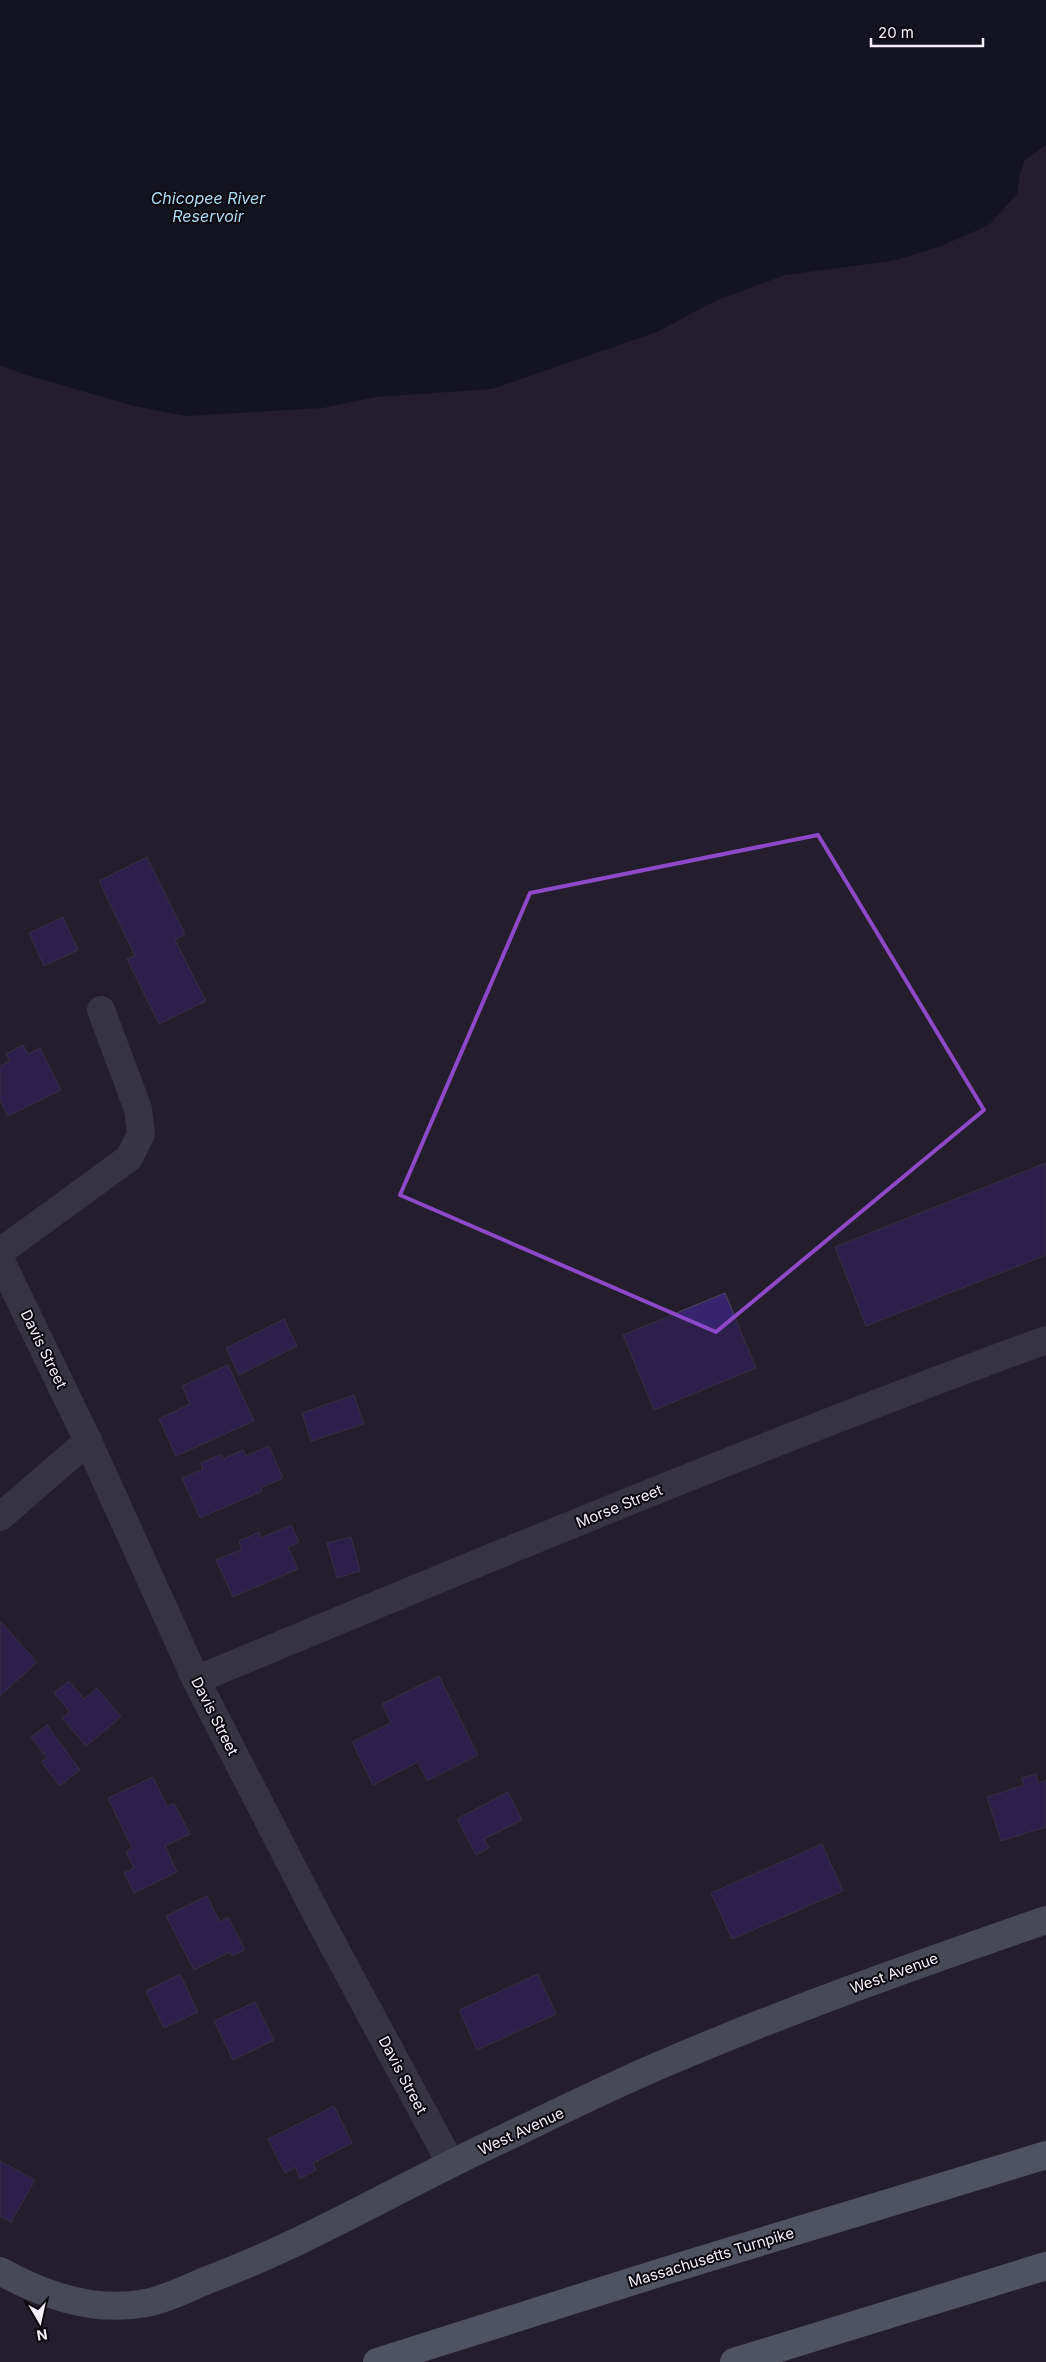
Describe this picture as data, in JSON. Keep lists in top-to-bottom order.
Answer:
{
  "streets": {
    "highway": ["Massachusetts Turnpike"],
    "main road": ["West Avenue"],
    "street": ["Davis Street", "Morse Street"]
  },
  "crossings": [
    ["Davis Street", "Morse Street"],
    ["Davis Street", "West Avenue"]
  ],
  "water": ["Chicopee River Reservoir"],
  "scale_bar": "20 m",
  "north": "bottom"
}
